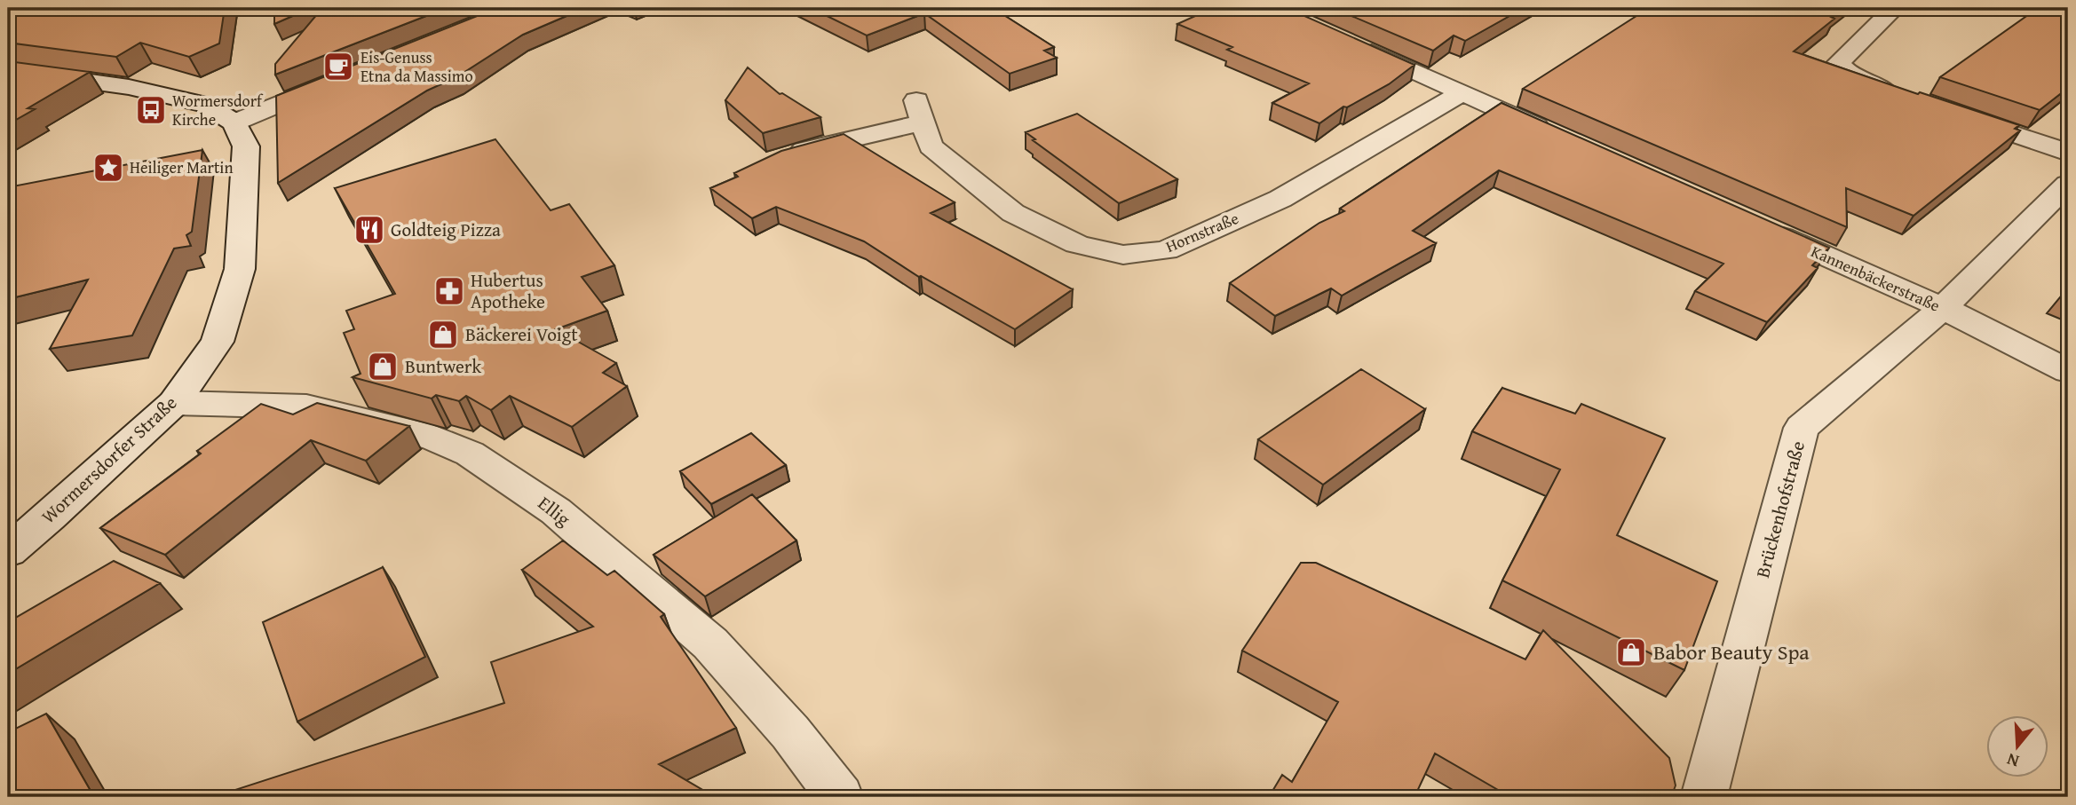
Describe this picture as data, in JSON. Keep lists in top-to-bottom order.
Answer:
{
  "streets": {
    "street": [
      "Hornstraße",
      "Kannenbäckerstraße",
      "Wormersdorfer Straße",
      "Brückenhofstraße",
      "Ellig"
    ]
  },
  "crossings": [
    ["Kannenbäckerstraße", "Brückenhofstraße"],
    ["Wormersdorfer Straße", "Ellig"]
  ],
  "places": {
    "cafe": ["Eis-Genuss Etna da Massimo"],
    "bus stop": ["Wormersdorf Kirche"],
    "place": ["Heiliger Martin"],
    "restaurant": ["Goldteig Pizza"],
    "pharmacy": ["Hubertus Apotheke"],
    "shop": ["Bäckerei Voigt", "Buntwerk", "Babor Beauty Spa"]
  },
  "north": "bottom"
}
